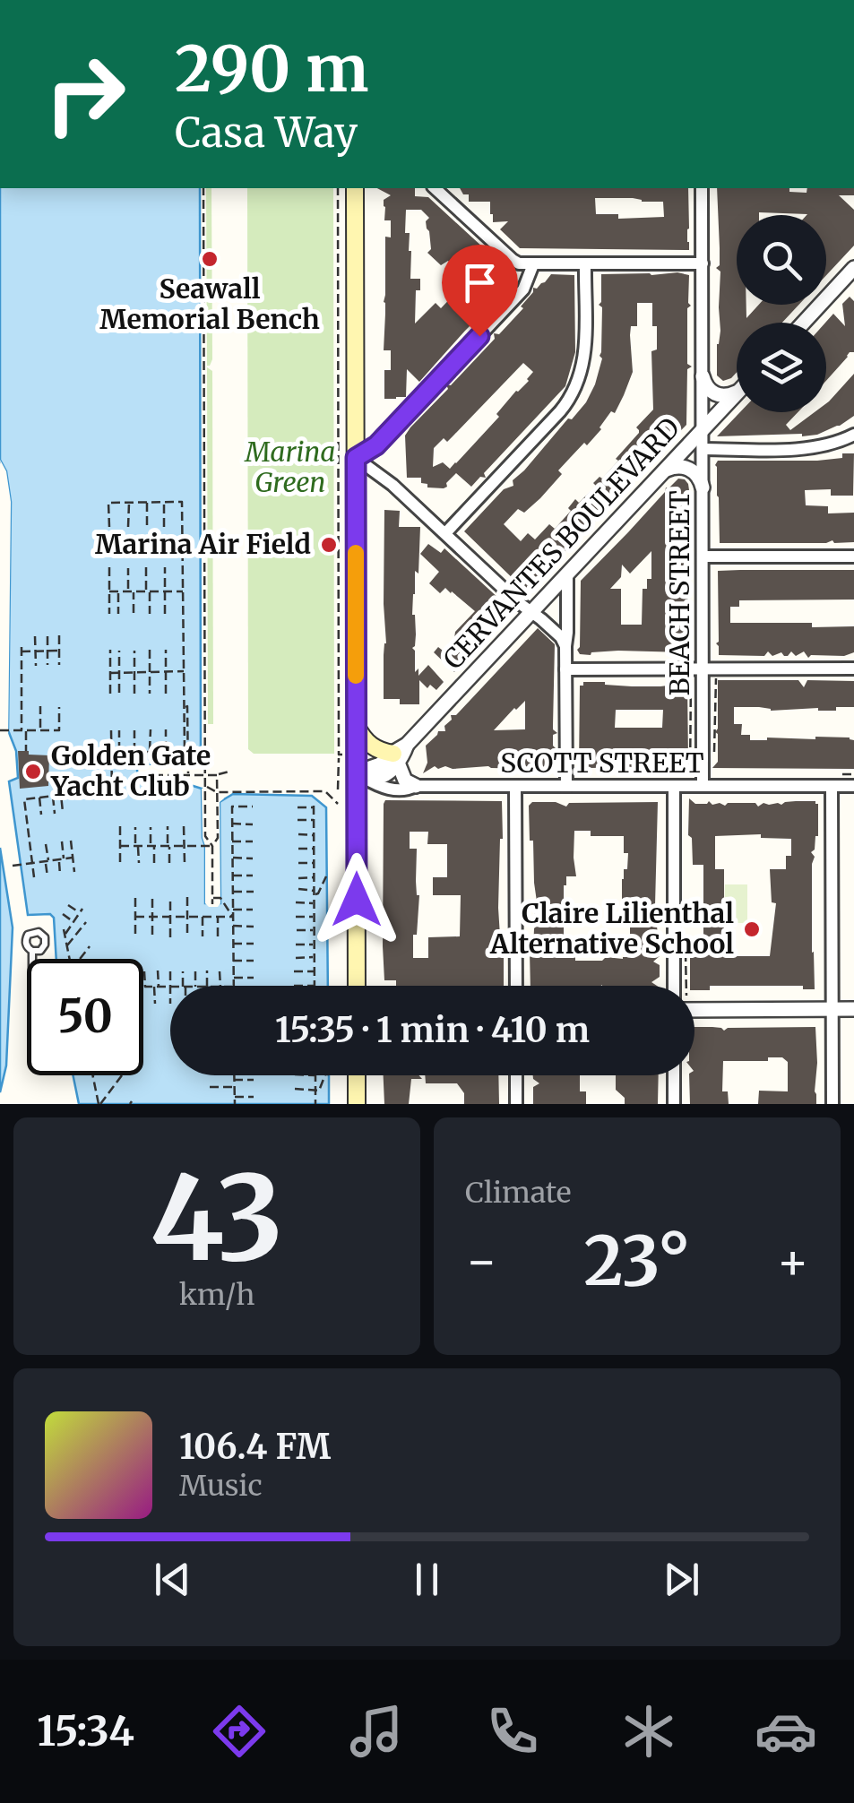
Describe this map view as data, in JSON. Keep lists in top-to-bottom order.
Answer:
{
  "streets": {
    "street": ["CERVANTES BOULEVARD", "BEACH STREET", "SCOTT STREET"]
  },
  "crossings": [
    ["CERVANTES BOULEVARD", "BEACH STREET"],
    ["BEACH STREET", "SCOTT STREET"]
  ],
  "parks": ["Marina Green"],
  "places": [
    "Seawall Memorial Bench",
    "Marina Air Field",
    "Golden Gate Yacht Club",
    "Claire Lilienthal Alternative School"
  ],
  "page": {
    "turn": ["290 m", "Casa Way"],
    "limit": "50",
    "trip": "15:35 · 1 min · 410 m",
    "tile": [
      ["43", "km/h"],
      "Climate"
    ],
    "heat": ["−", "23°", "+"],
    "song": ["106.4 FM", "Music"],
    "tabs": "15:34"
  }
}
